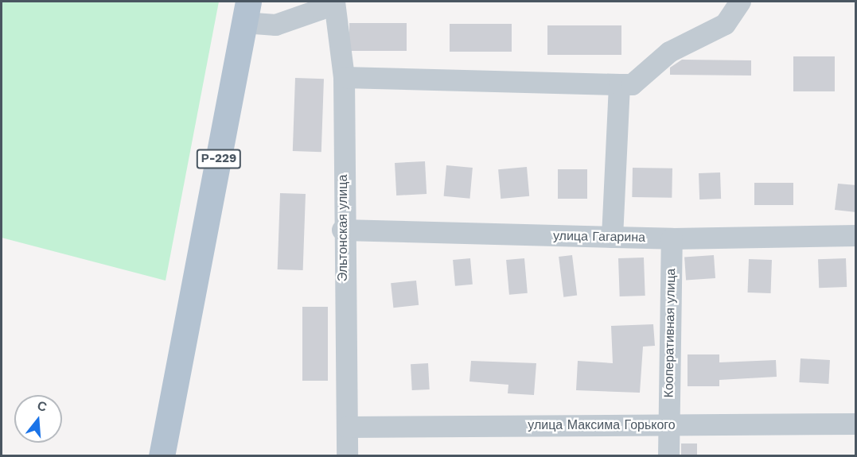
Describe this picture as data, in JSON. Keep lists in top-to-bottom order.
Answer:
{
  "streets": {
    "main road": ["Р-229"],
    "street": [
      "Эльтонская улица",
      "улица Гагарина",
      "Кооперативная улица",
      "улица Максима Горького"
    ]
  },
  "crossings": [
    ["Эльтонская улица", "улица Гагарина"],
    ["Эльтонская улица", "улица Максима Горького"],
    ["улица Гагарина", "Кооперативная улица"],
    ["Кооперативная улица", "улица Максима Горького"]
  ],
  "north": "top"
}
